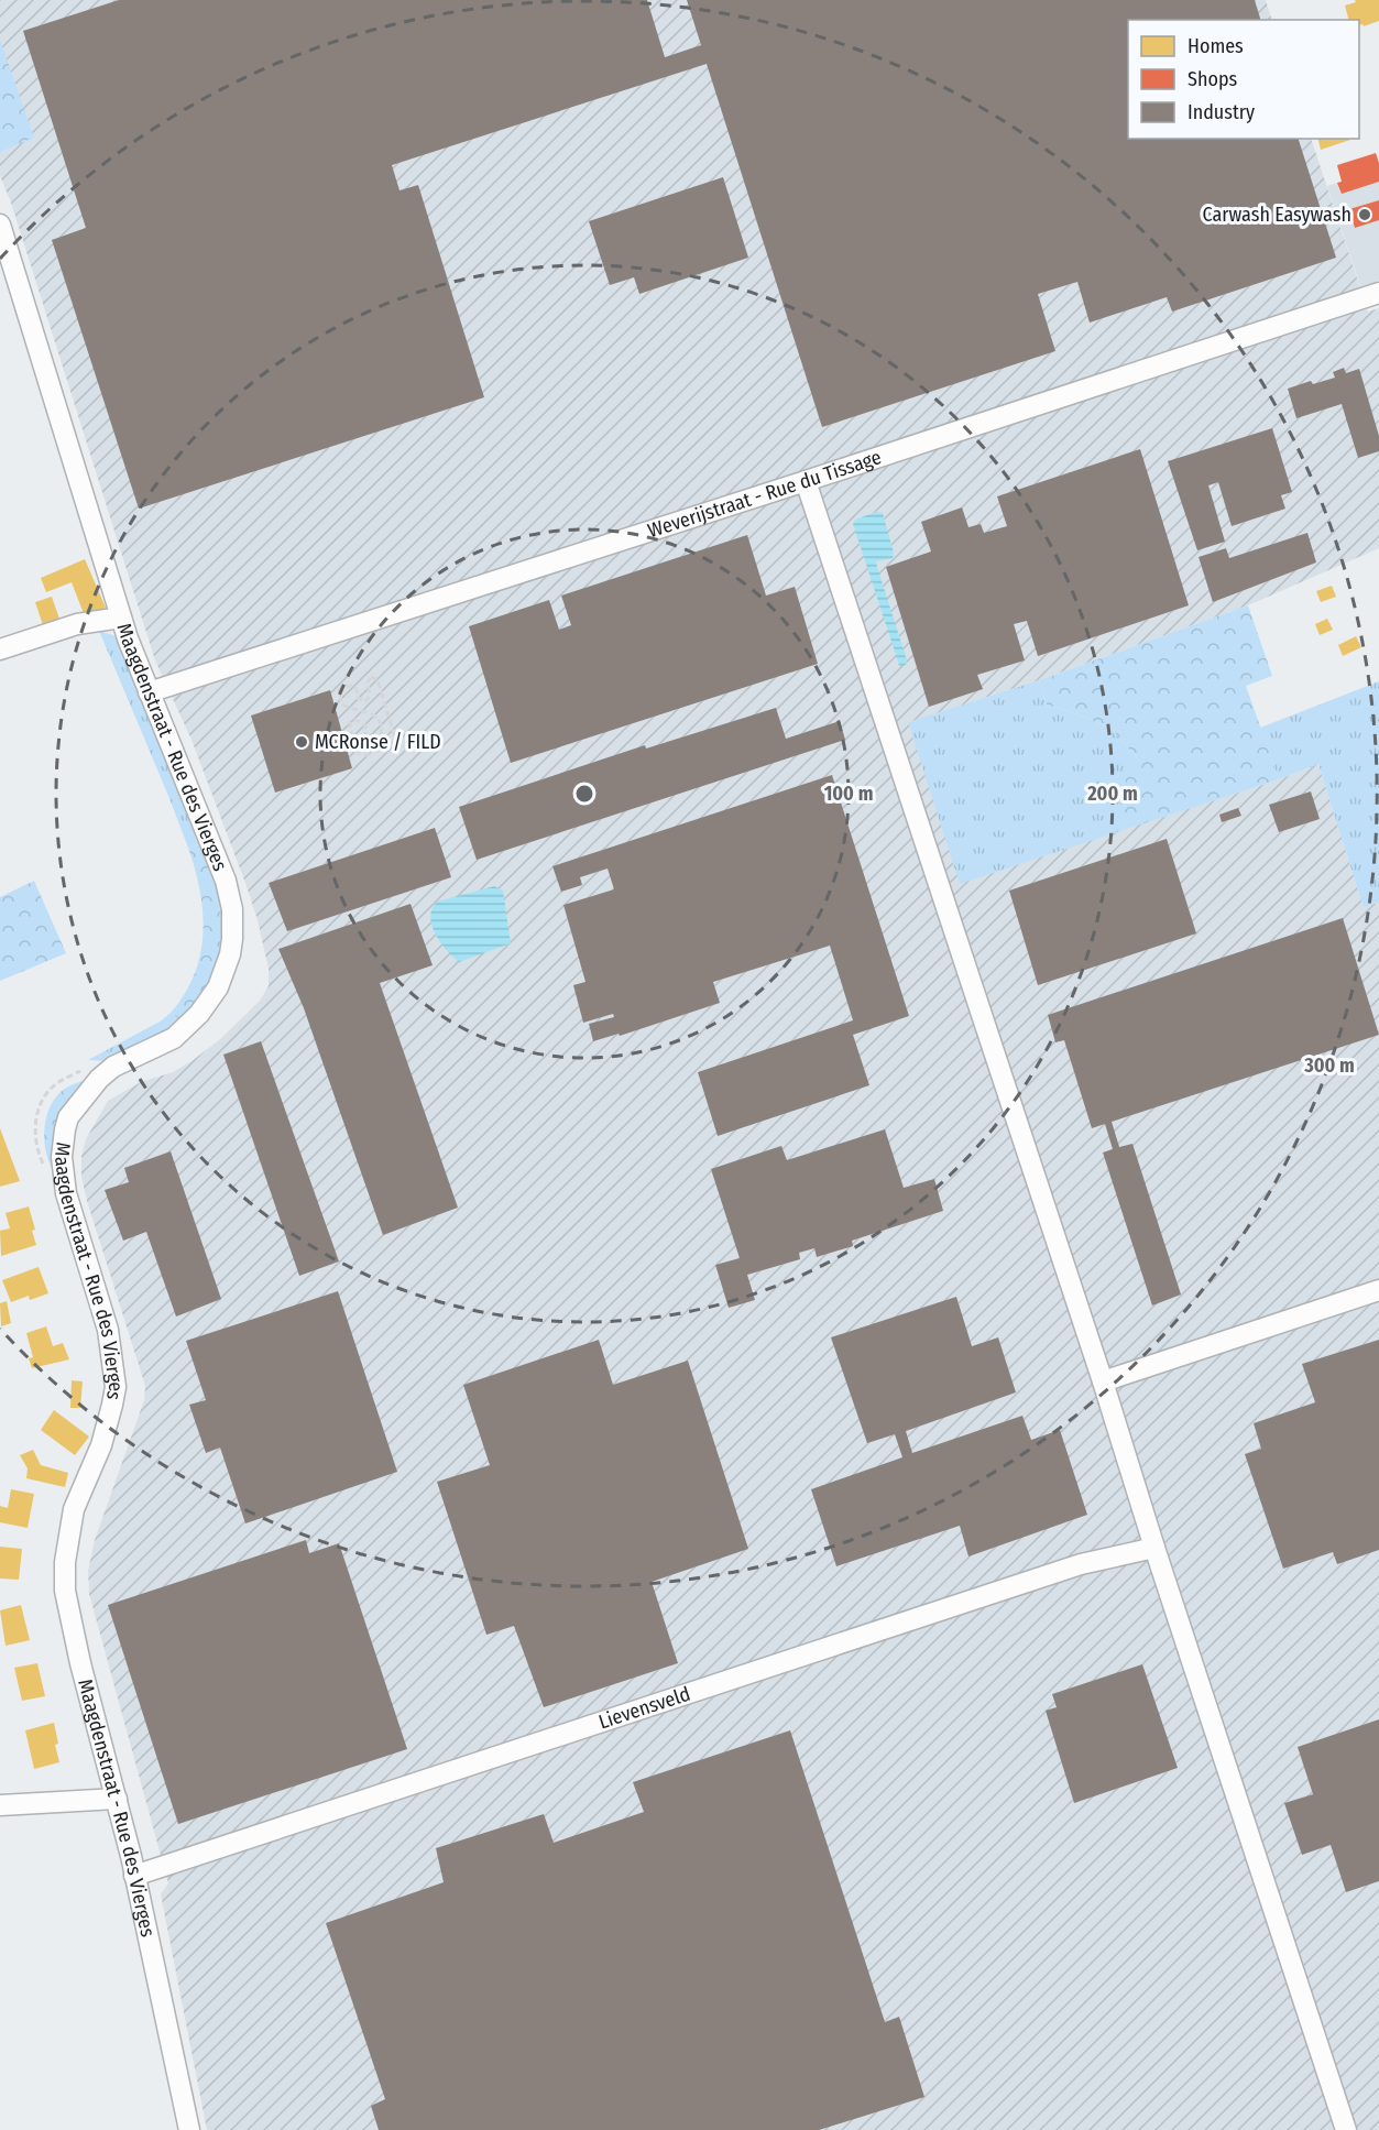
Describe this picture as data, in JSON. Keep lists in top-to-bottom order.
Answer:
{
  "streets": {
    "street": ["Weverijstraat - Rue du Tissage", "Maagdenstraat - Rue des Vierges", "Lievensveld"]
  },
  "crossings": [
    ["Weverijstraat - Rue du Tissage", "Maagdenstraat - Rue des Vierges"],
    ["Maagdenstraat - Rue des Vierges", "Lievensveld"]
  ],
  "places": ["Carwash Easywash", "MCRonse / FILD"],
  "legend": ["Homes", "Shops", "Industry"],
  "rings": ["100 m", "200 m", "300 m"]
}
